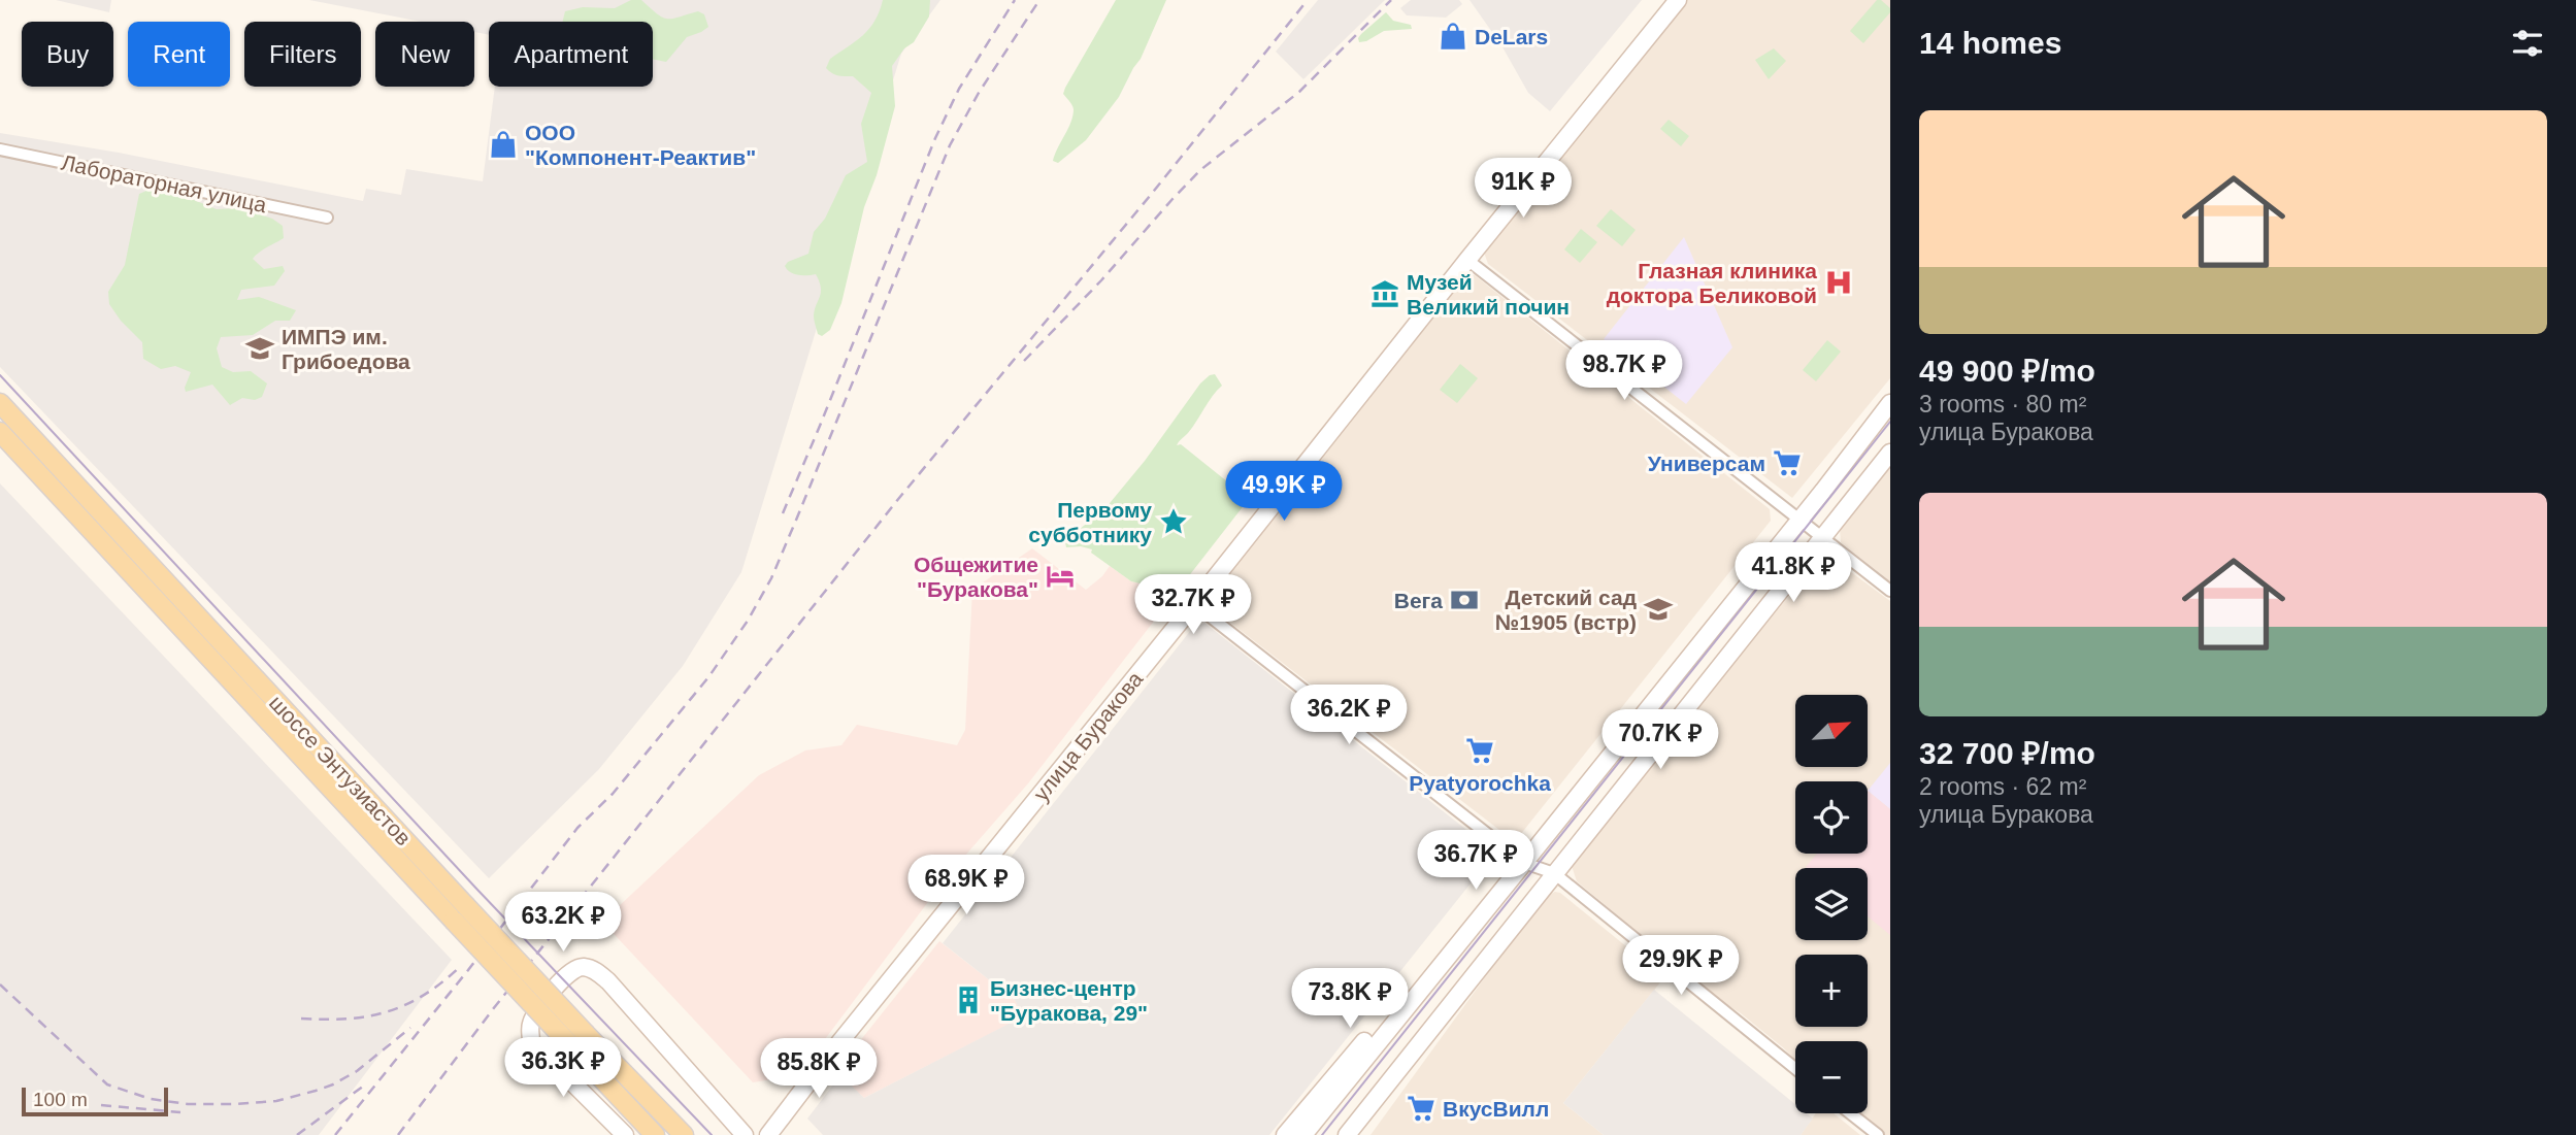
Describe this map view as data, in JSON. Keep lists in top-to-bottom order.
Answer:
{
  "streets": {
    "main road": ["улица Буракова", "шоссе Энтузиастов"],
    "street": ["Лабораторная улица"]
  },
  "places": {
    "shop": ["DeLars", "ООО \"Компонент-Реактив\""],
    "hospital": ["Глазная клиника доктора Беликовой"],
    "museum": ["Музей Великий почин"],
    "school or university": ["ИМПЭ им. Грибоедова", "Детский сад №1905 (встр)"],
    "supermarket": ["Универсам", "Pyatyorochka", "ВкусВилл"],
    "place": ["Первому субботнику"],
    "hotel": ["Общежитие \"Буракова\""],
    "bank": ["Вега"],
    "building": ["Бизнес-центр \"Буракова, 29\""]
  },
  "scale_bar": "100 m",
  "north": "top right",
  "page": {
    "heading": "14 homes",
    "chip": [
      "Buy",
      "Rent",
      "Filters",
      "New",
      "Apartment"
    ],
    "list": [
      {
        "name": "49 900 ₽/mo",
        "note": "3 rooms · 80 m² · улица Буракова"
      },
      {
        "name": "32 700 ₽/mo",
        "note": "2 rooms · 62 m² · улица Буракова"
      }
    ],
    "price": [
      "91K ₽",
      "98.7K ₽",
      "49.9K ₽",
      "41.8K ₽",
      "32.7K ₽",
      "36.2K ₽",
      "70.7K ₽",
      "36.7K ₽",
      "68.9K ₽",
      "63.2K ₽",
      "29.9K ₽",
      "73.8K ₽",
      "36.3K ₽",
      "85.8K ₽"
    ],
    "map_buttons": ["+", "−"],
    "scale": "100 m"
  }
}
